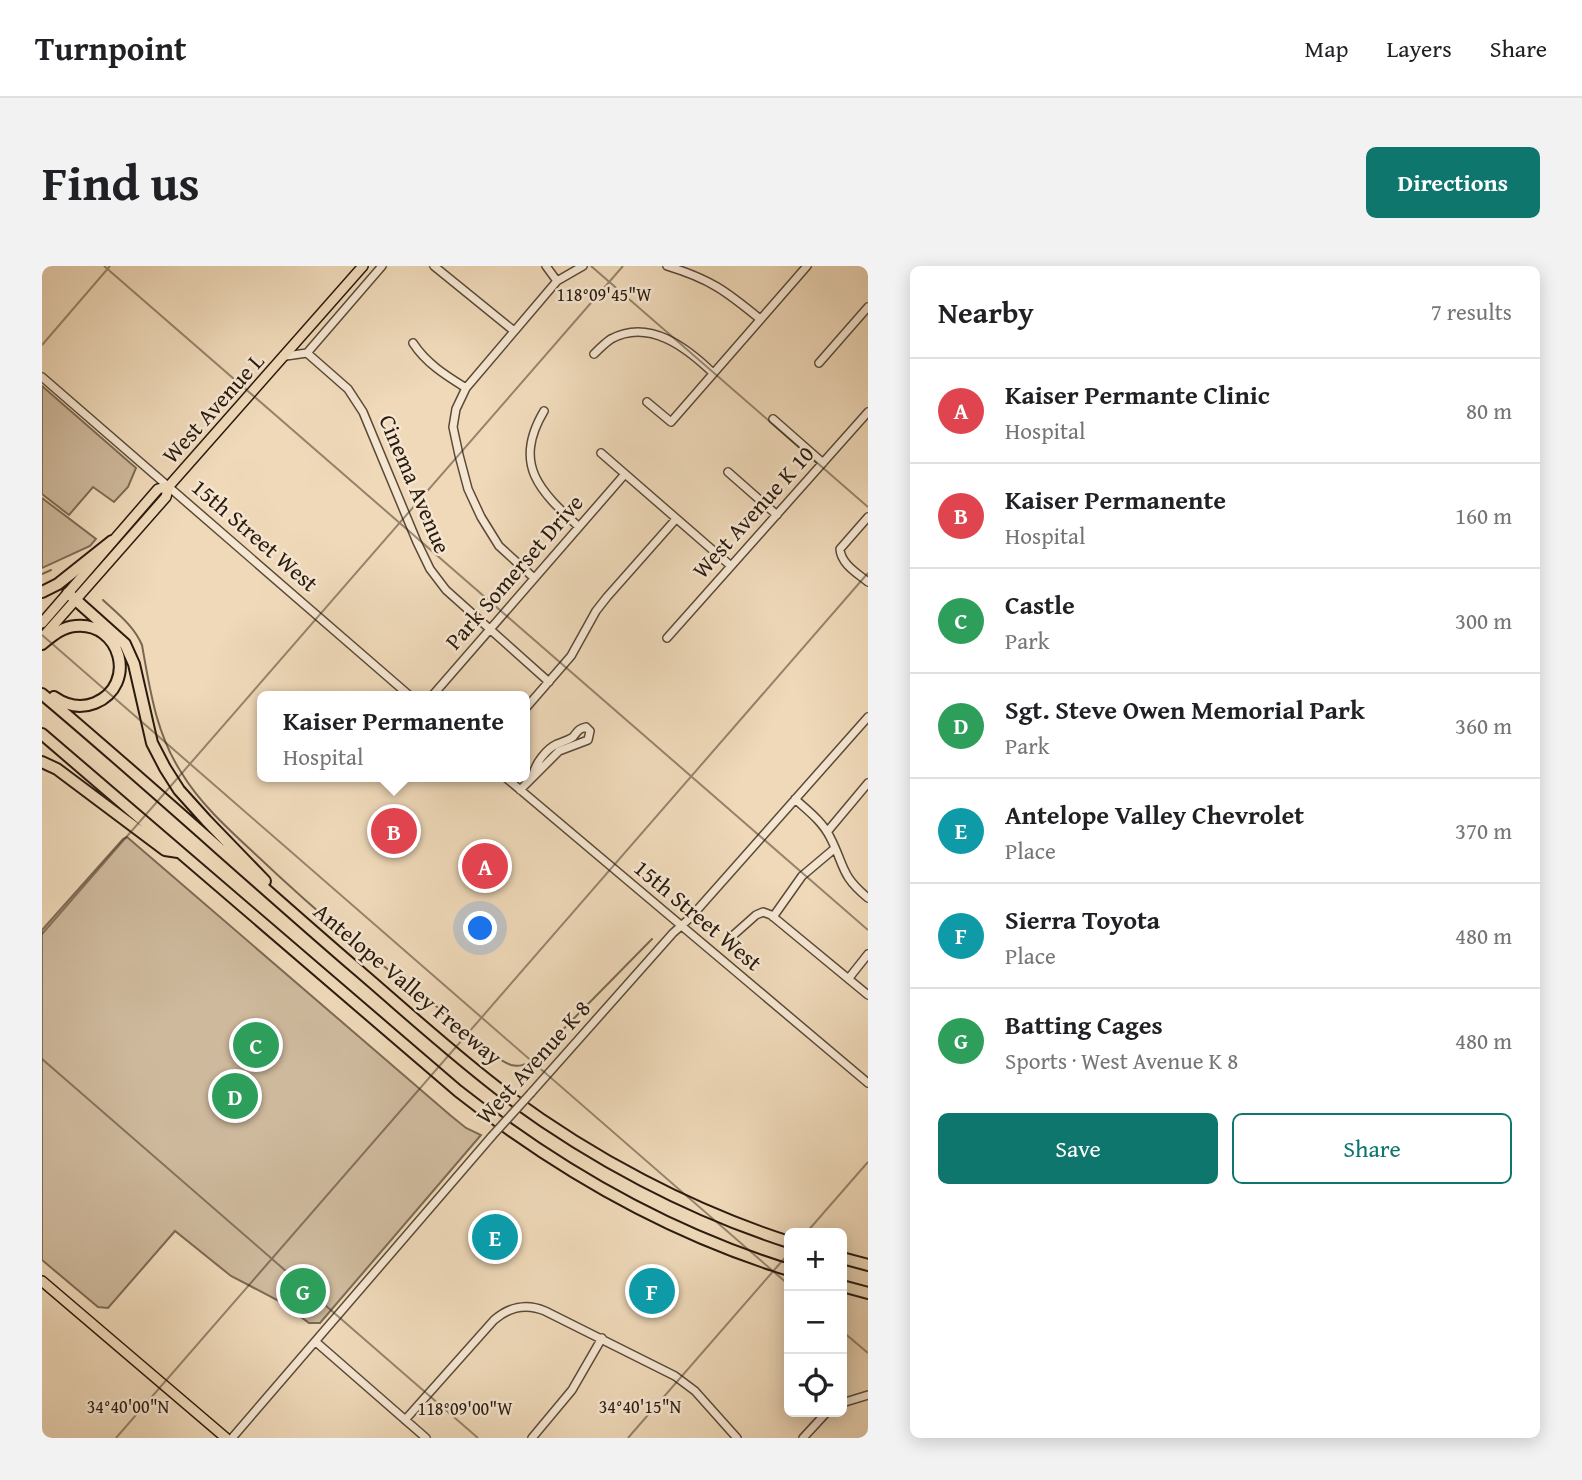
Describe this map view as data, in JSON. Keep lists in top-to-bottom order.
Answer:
{
  "streets": {
    "highway": ["Antelope Valley Freeway"],
    "main road": ["West Avenue L"],
    "street": [
      "Cinema Avenue",
      "West Avenue K 10",
      "15th Street West",
      "Park Somerset Drive",
      "West Avenue K 8"
    ]
  },
  "crossings": [
    ["West Avenue L", "Cinema Avenue"],
    ["West Avenue L", "15th Street West"],
    ["Cinema Avenue", "Park Somerset Drive"],
    ["15th Street West", "West Avenue K 8"]
  ],
  "page": {
    "header": "Turnpoint",
    "nav": ["Map", "Layers", "Share"],
    "title": "Find us",
    "buttons": [
      "Directions",
      ["Save", "Share"]
    ],
    "heading": ["Nearby", "7 results"],
    "list": [
      {
        "mark": "A",
        "name": "Kaiser Permante Clinic",
        "note": "Hospital",
        "value": "80 m"
      },
      {
        "mark": "B",
        "name": "Kaiser Permanente",
        "note": "Hospital",
        "value": "160 m"
      },
      {
        "mark": "C",
        "name": "Castle",
        "note": "Park",
        "value": "300 m"
      },
      {
        "mark": "D",
        "name": "Sgt. Steve Owen Memorial Park",
        "note": "Park",
        "value": "360 m"
      },
      {
        "mark": "E",
        "name": "Antelope Valley Chevrolet",
        "note": "Place",
        "value": "370 m"
      },
      {
        "mark": "F",
        "name": "Sierra Toyota",
        "note": "Place",
        "value": "480 m"
      },
      {
        "mark": "G",
        "name": "Batting Cages",
        "note": "Sports · West Avenue K 8",
        "value": "480 m"
      }
    ],
    "popup": ["Kaiser Permanente", "Hospital"],
    "pins": [
      "B",
      "A",
      "C",
      "D",
      "E",
      "F",
      "G"
    ],
    "map_buttons": ["+", "−"]
  },
  "coordinates": [
    "118°09'45\"W",
    "34°40'00\"N",
    "34°40'15\"N",
    "118°09'00\"W"
  ]
}
